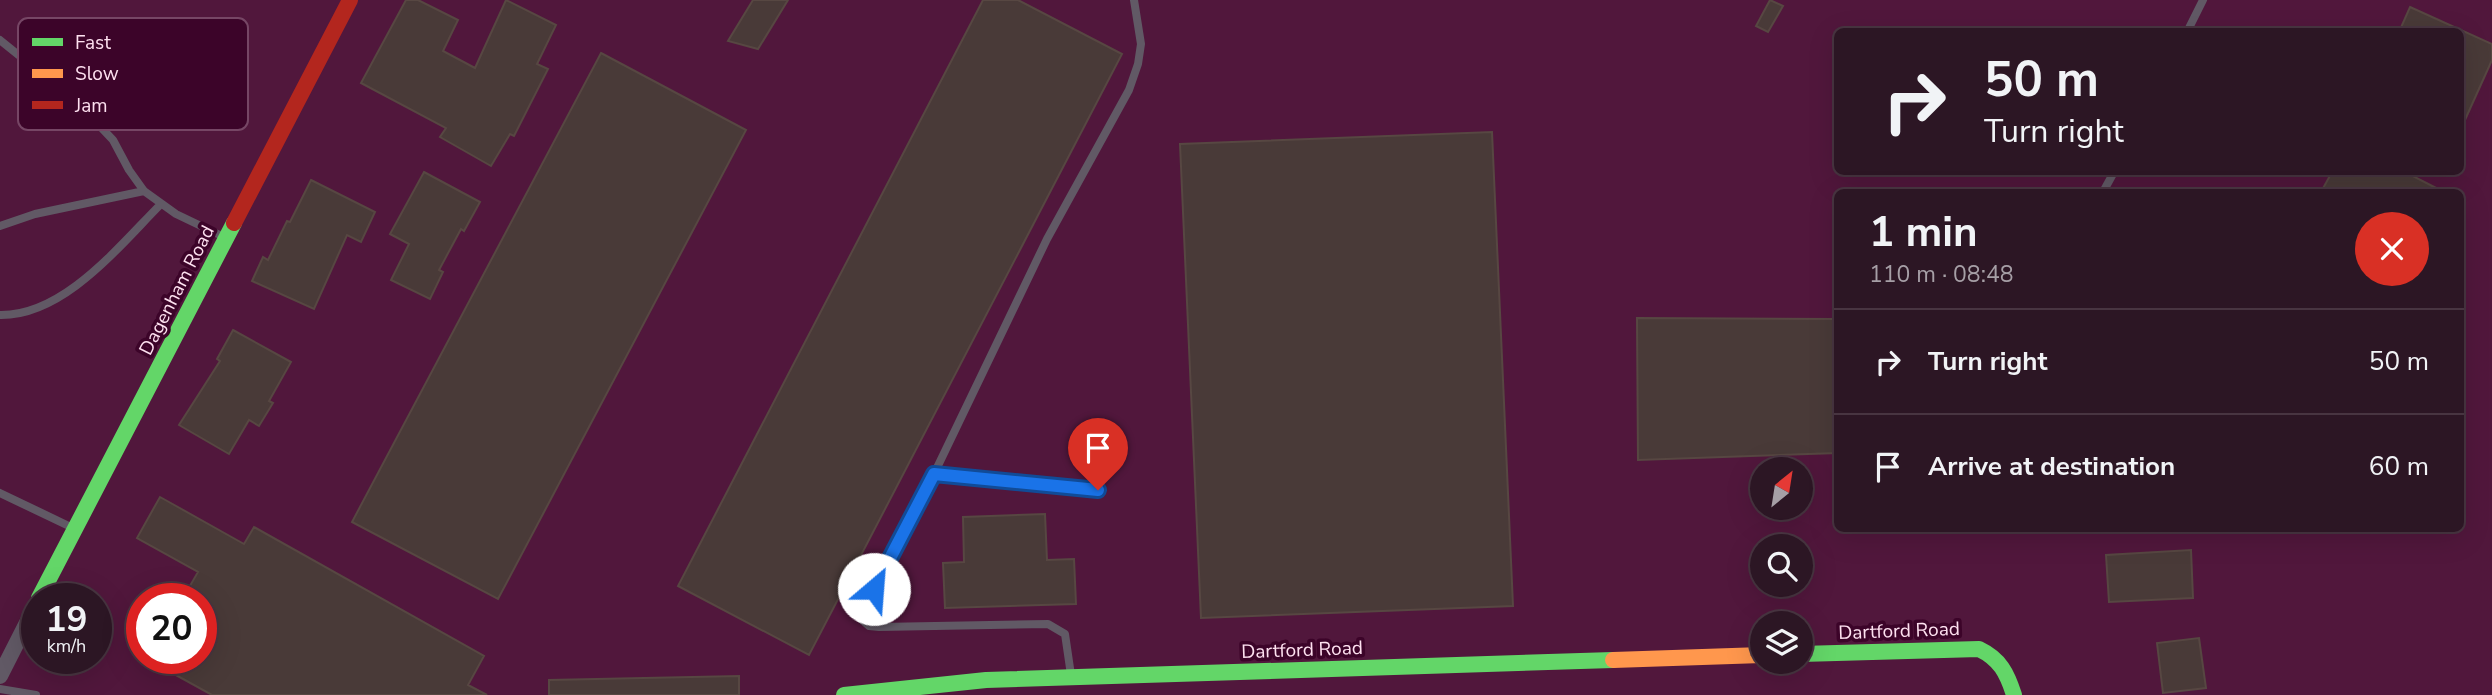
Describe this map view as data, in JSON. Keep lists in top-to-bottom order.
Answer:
{
  "streets": {
    "street": ["Dagenham Road", "Dartford Road"]
  },
  "legend": ["Fast", "Slow", "Jam"],
  "north": "top right",
  "page": {
    "turn": ["50 m", "Turn right"],
    "heading": ["1 min", "110 m · 08:48"],
    "list": [
      {
        "name": "Turn right",
        "value": "50 m"
      },
      {
        "name": "Arrive at destination",
        "value": "60 m"
      }
    ],
    "speed": "19 km/h",
    "limit": "20"
  }
}
